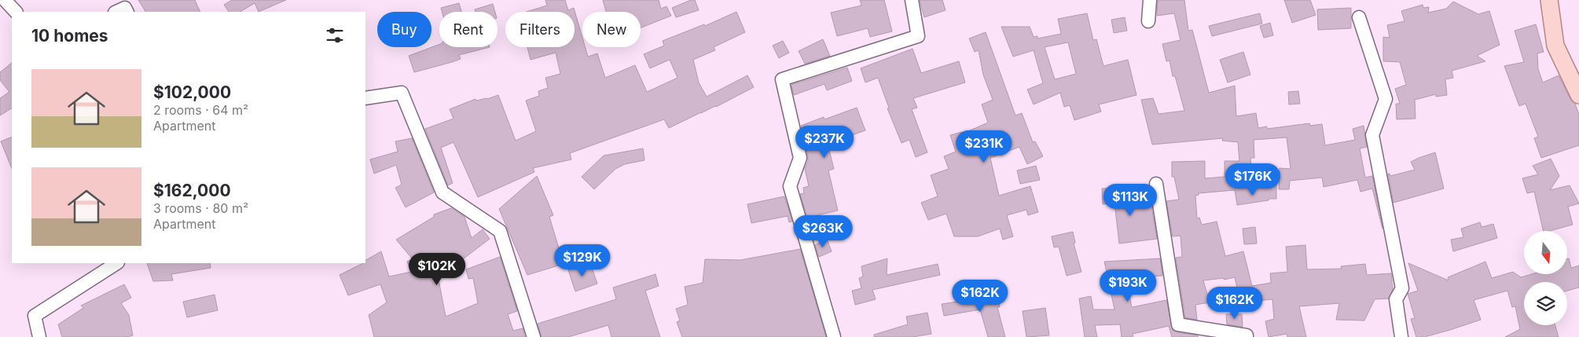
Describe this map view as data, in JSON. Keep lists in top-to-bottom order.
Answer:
{
  "north": "bottom",
  "page": {
    "chip": [
      "Buy",
      "Rent",
      "Filters",
      "New"
    ],
    "heading": "10 homes",
    "list": [
      {
        "name": "$102,000",
        "note": "2 rooms · 64 m² · Apartment"
      },
      {
        "name": "$162,000",
        "note": "3 rooms · 80 m² · Apartment"
      }
    ],
    "price": [
      "$237K",
      "$231K",
      "$176K",
      "$113K",
      "$263K",
      "$129K",
      "$102K",
      "$193K",
      "$162K",
      "$162K"
    ]
  }
}
